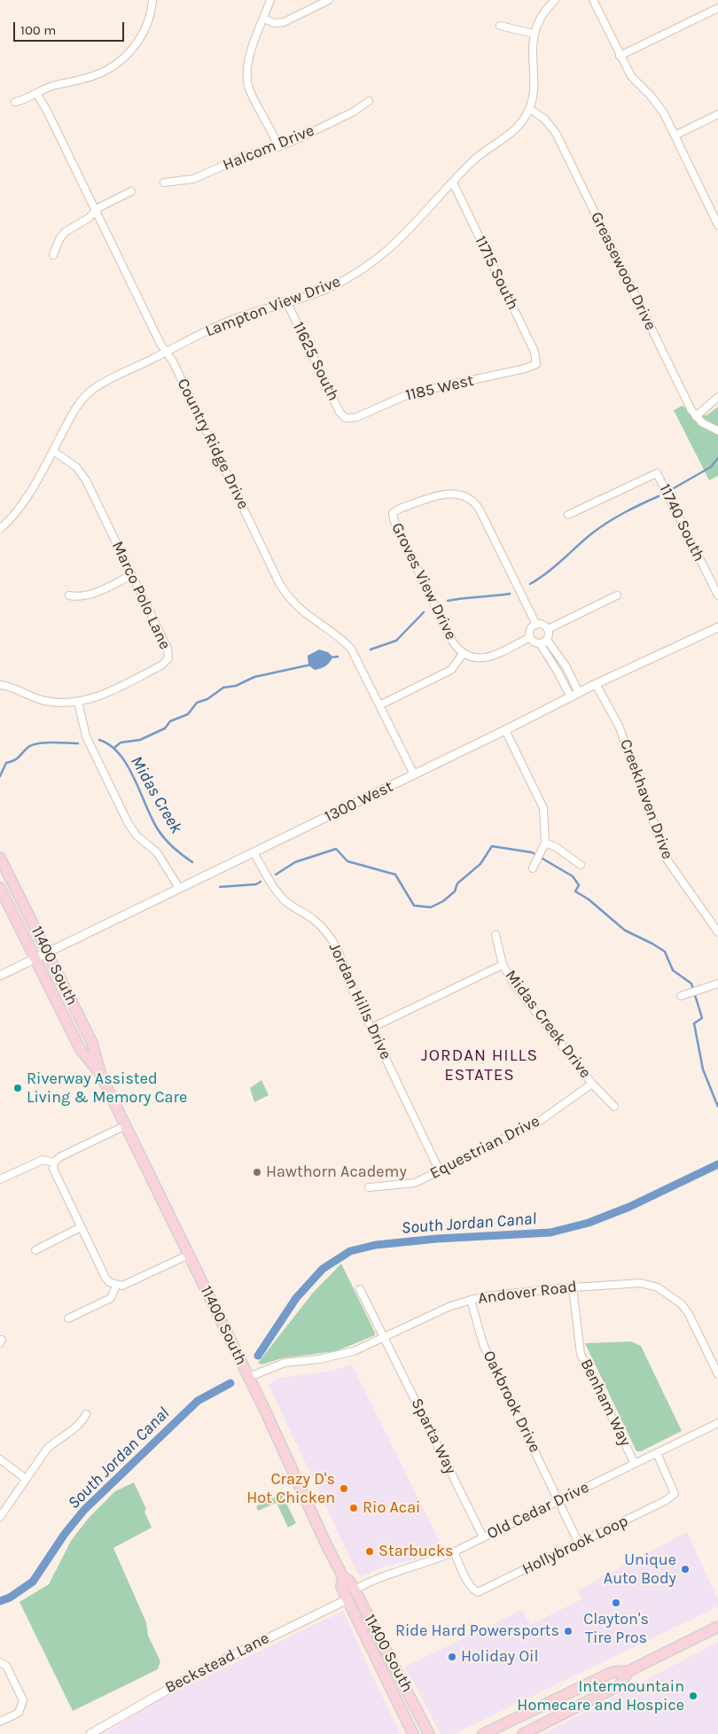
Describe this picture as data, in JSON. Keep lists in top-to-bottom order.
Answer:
{
  "streets": {
    "main road": ["11400 South"],
    "street": [
      "Halcom Drive",
      "Greasewood Drive",
      "11715 South",
      "Lampton View Drive",
      "11625 South",
      "1185 West",
      "Country Ridge Drive",
      "11740 South",
      "Groves View Drive",
      "Marco Polo Lane",
      "Creekhaven Drive",
      "1300 West",
      "Jordan Hills Drive",
      "Midas Creek Drive",
      "Equestrian Drive",
      "Andover Road",
      "Oakbrook Drive",
      "Benham Way",
      "Sparta Way",
      "Old Cedar Drive",
      "Hollybrook Loop",
      "Beckstead Lane"
    ]
  },
  "crossings": [
    ["Greasewood Drive", "Lampton View Drive"],
    ["11715 South", "Lampton View Drive"],
    ["11715 South", "1185 West"],
    ["Lampton View Drive", "11625 South"],
    ["Lampton View Drive", "Country Ridge Drive"],
    ["Lampton View Drive", "Marco Polo Lane"],
    ["11625 South", "1185 West"],
    ["Country Ridge Drive", "1300 West"],
    ["Creekhaven Drive", "1300 West"],
    ["1300 West", "11400 South"],
    ["1300 West", "Jordan Hills Drive"],
    ["11400 South", "Andover Road"],
    ["11400 South", "Old Cedar Drive"],
    ["11400 South", "Beckstead Lane"],
    ["Jordan Hills Drive", "Equestrian Drive"],
    ["Midas Creek Drive", "Equestrian Drive"],
    ["Andover Road", "Oakbrook Drive"],
    ["Andover Road", "Benham Way"],
    ["Andover Road", "Sparta Way"],
    ["Oakbrook Drive", "Old Cedar Drive"],
    ["Oakbrook Drive", "Hollybrook Loop"],
    ["Benham Way", "Old Cedar Drive"],
    ["Sparta Way", "Old Cedar Drive"],
    ["Old Cedar Drive", "Hollybrook Loop"]
  ],
  "districts": ["JORDAN HILLS ESTATES"],
  "water": ["Midas Creek", "South Jordan Canal"],
  "places": [
    "Riverway Assisted Living & Memory Care",
    "Hawthorn Academy",
    "Crazy D's Hot Chicken",
    "Rio Acai",
    "Starbucks",
    "Unique Auto Body",
    "Clayton's Tire Pros",
    "Ride Hard Powersports",
    "Holiday Oil",
    "Intermountain Homecare and Hospice"
  ],
  "scale_bar": "100 m"
}
